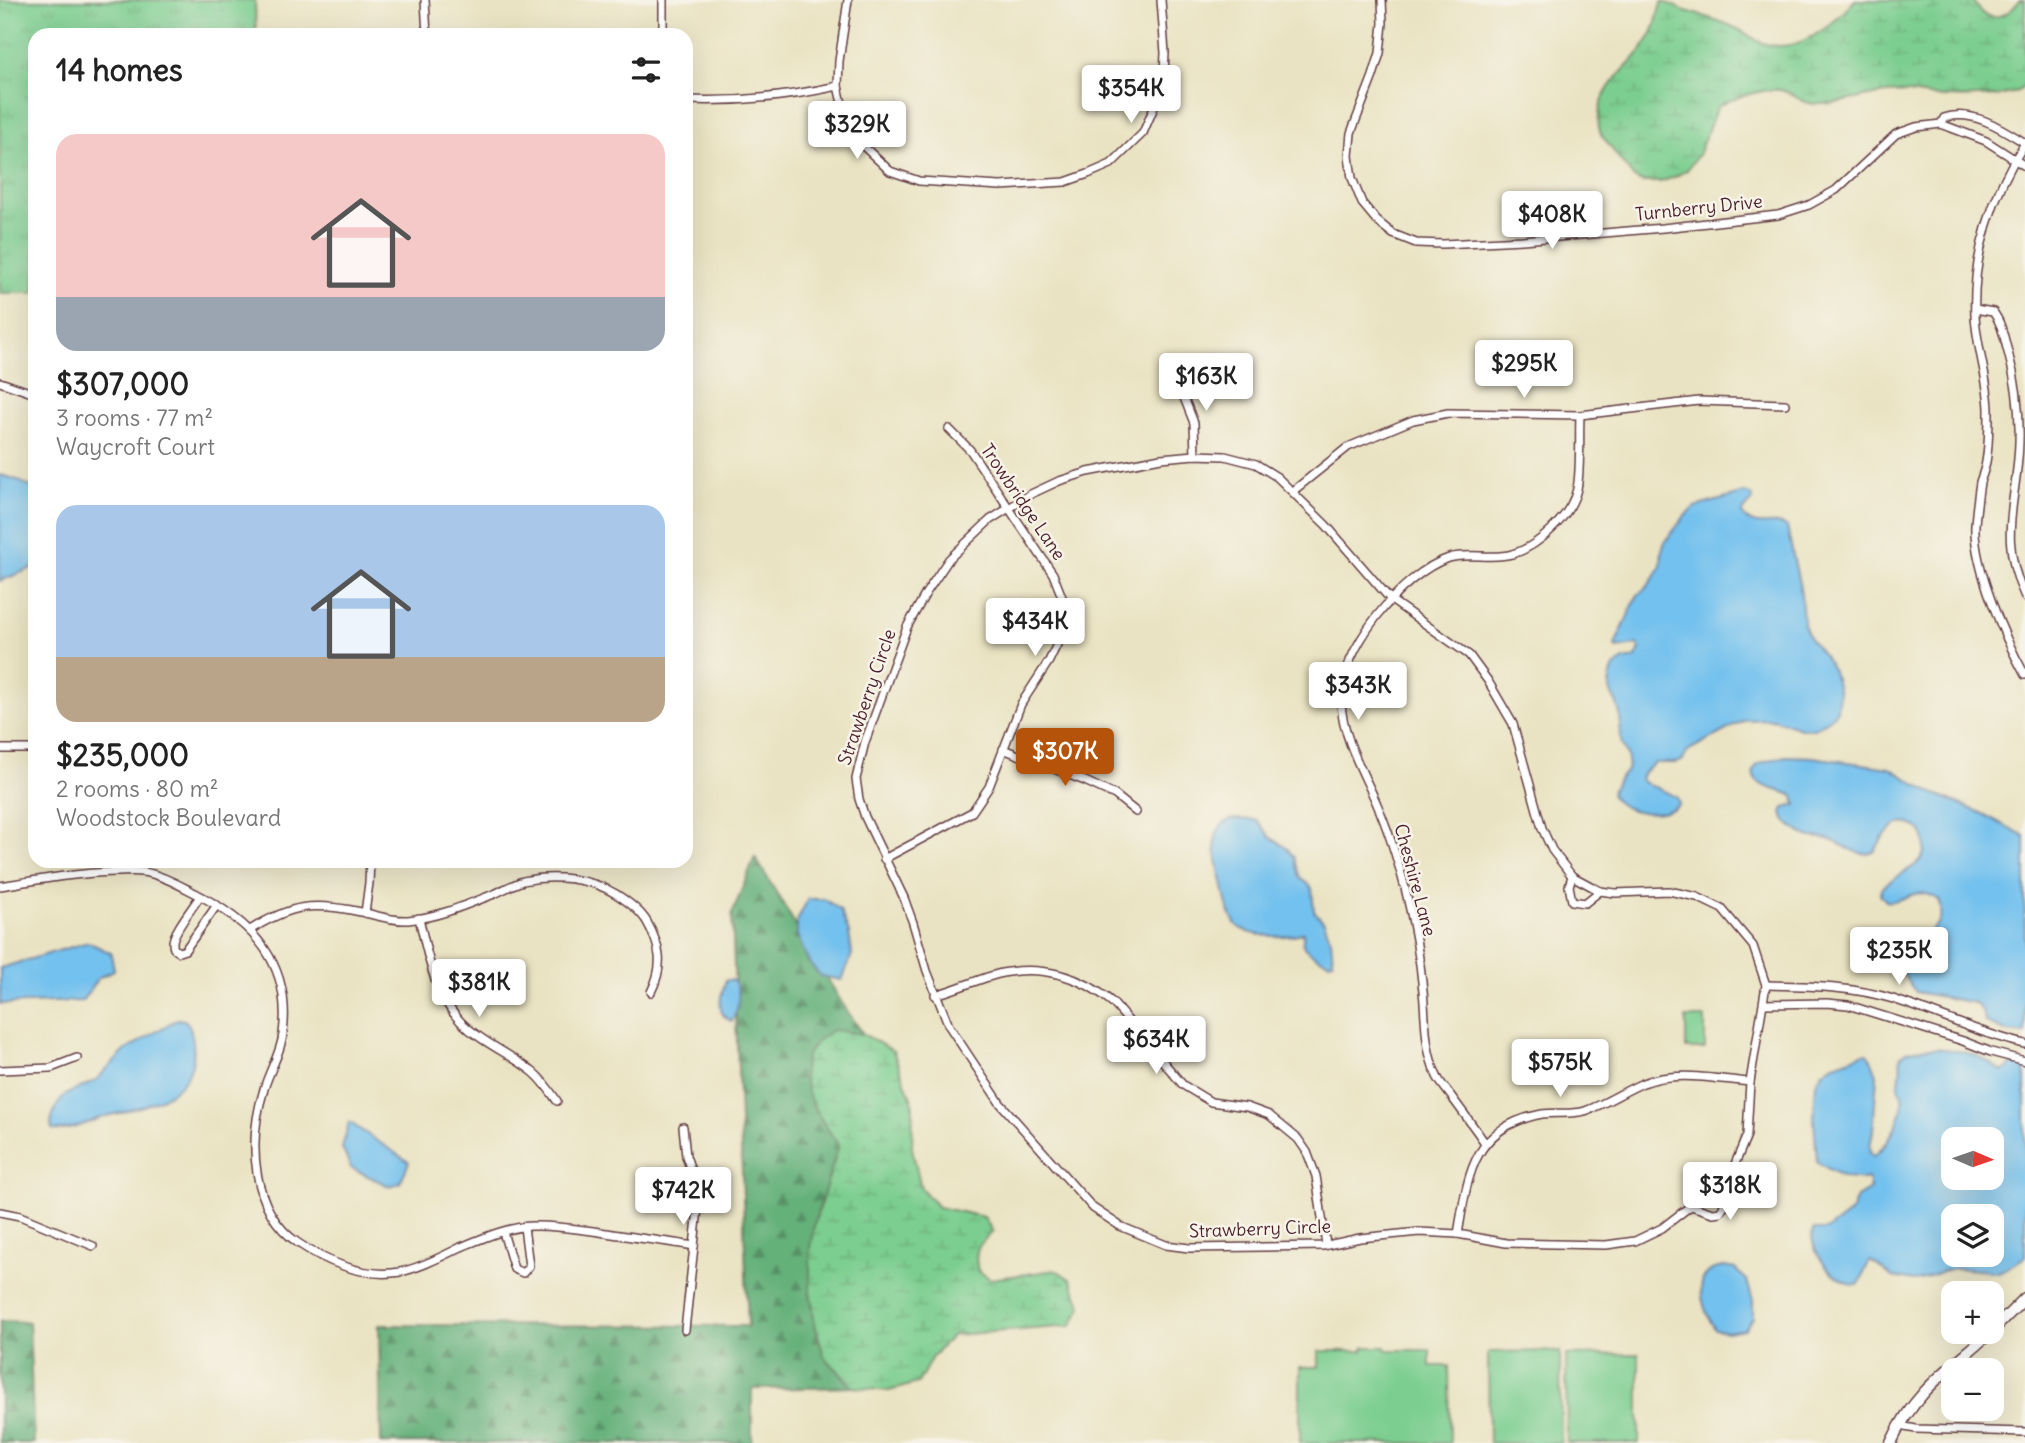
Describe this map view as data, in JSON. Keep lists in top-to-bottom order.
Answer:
{
  "streets": {
    "street": [
      "Turnberry Drive",
      "Trowbridge Lane",
      "Strawberry Circle",
      "Cheshire Lane"
    ]
  },
  "crossings": [
    ["Trowbridge Lane", "Strawberry Circle"],
    ["Strawberry Circle", "Cheshire Lane"]
  ],
  "north": "right",
  "page": {
    "heading": "14 homes",
    "price": [
      "$354K",
      "$329K",
      "$408K",
      "$295K",
      "$163K",
      "$434K",
      "$343K",
      "$307K",
      "$235K",
      "$381K",
      "$634K",
      "$575K",
      "$318K",
      "$742K"
    ],
    "list": [
      {
        "name": "$307,000",
        "note": "3 rooms · 77 m² · Waycroft Court"
      },
      {
        "name": "$235,000",
        "note": "2 rooms · 80 m² · Woodstock Boulevard"
      }
    ],
    "map_buttons": ["+", "−"]
  }
}
